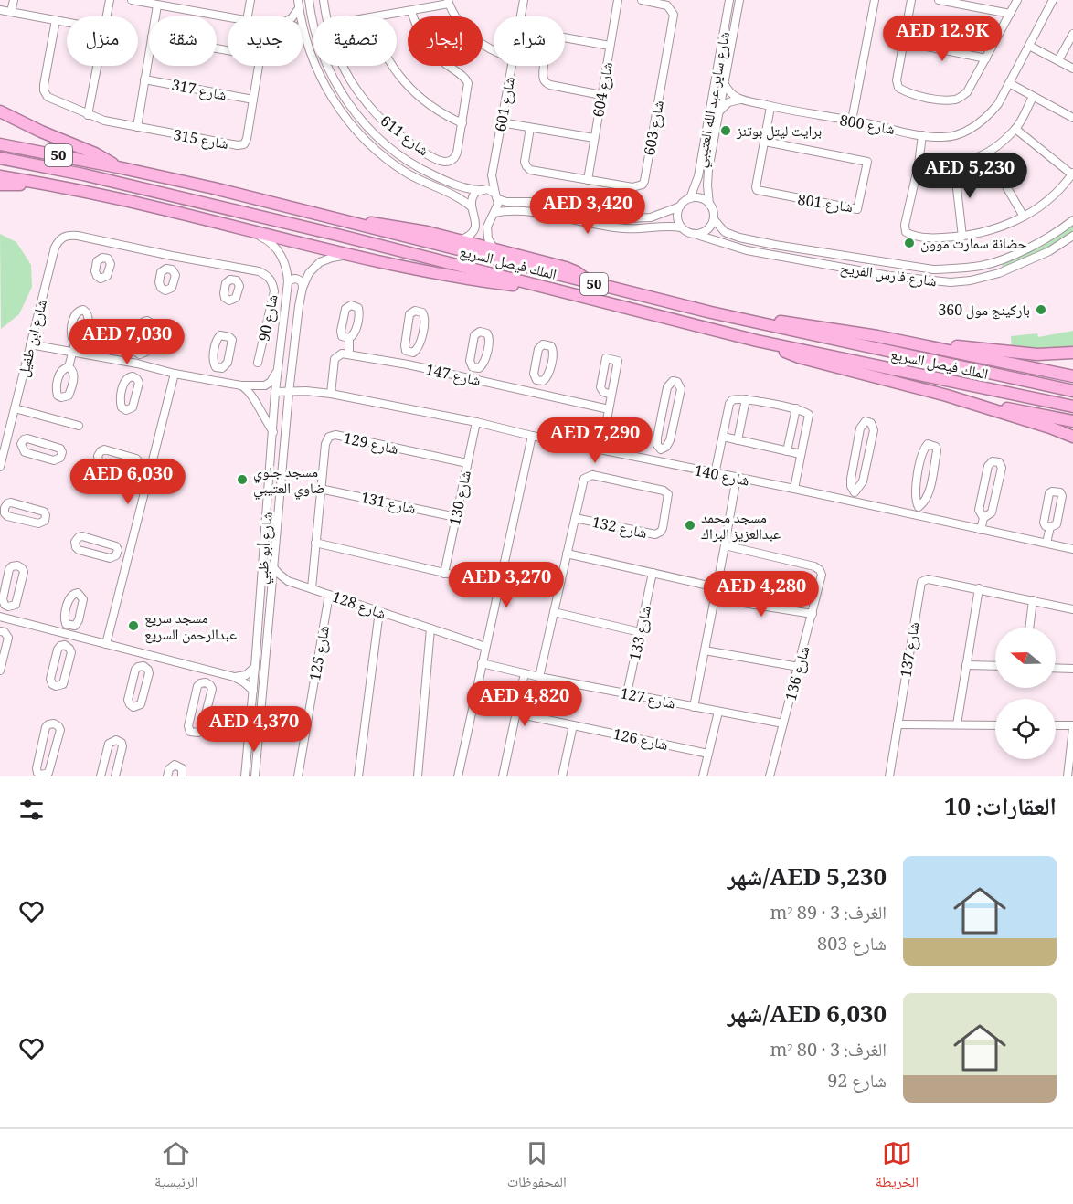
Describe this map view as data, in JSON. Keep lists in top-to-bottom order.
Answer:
{
  "streets": {
    "highway": ["50", "الملك فيصل السريع"],
    "street": [
      "شارع 317",
      "شارع 604",
      "شارع ساير عبد الله العتيبي",
      "شارع 601",
      "شارع 800",
      "شارع 603",
      "شارع 611",
      "شارع 315",
      "شارع 801",
      "شارع فارس الفريح",
      "شارع 90",
      "شارع ابن طفيل",
      "شارع 147",
      "شارع 129",
      "شارع 140",
      "شارع 130",
      "شارع 131",
      "شارع 132",
      "شارع أبو ظبي",
      "شارع 128",
      "شارع 133",
      "شارع 137",
      "شارع 125",
      "شارع 136",
      "شارع 127",
      "شارع 126"
    ]
  },
  "crossings": [
    ["شارع 317", "شارع 315"],
    ["شارع 604", "شارع 603"],
    ["شارع ساير عبد الله العتيبي", "شارع 800"],
    ["شارع ساير عبد الله العتيبي", "شارع فارس الفريح"],
    ["شارع 800", "شارع 801"],
    ["شارع 90", "شارع ابن طفيل"],
    ["شارع 129", "شارع 130"],
    ["شارع 129", "شارع 131"],
    ["شارع 129", "شارع 128"],
    ["شارع 140", "شارع 130"],
    ["شارع 140", "شارع أبو ظبي"],
    ["شارع 130", "شارع 131"],
    ["شارع 132", "شارع 127"],
    ["شارع أبو ظبي", "شارع 128"],
    ["شارع 128", "شارع 125"],
    ["شارع 133", "شارع 127"],
    ["شارع 136", "شارع 127"]
  ],
  "places": [
    "برايت ليتل بوتنز",
    "حضانة سمارت موون",
    "باركينج مول 360",
    "مسجد جلوي ضاوي العتيبي",
    "مسجد محمد عبدالعزيز البراك",
    "مسجد سريع عبدالرحمن السريع"
  ],
  "north": "left",
  "page": {
    "price": [
      "AED 12.9K",
      "AED 5,230",
      "AED 3,420",
      "AED 7,030",
      "AED 7,290",
      "AED 6,030",
      "AED 3,270",
      "AED 4,280",
      "AED 4,820",
      "AED 4,370"
    ],
    "chip": [
      "شراء",
      "إيجار",
      "تصفية",
      "جديد",
      "شقة",
      "منزل"
    ],
    "heading": "العقارات: 10",
    "list": [
      {
        "name": "AED 5,230/شهر",
        "note": "الغرف: 3 · 89 m² · شارع 803"
      },
      {
        "name": "AED 6,030/شهر",
        "note": "الغرف: 3 · 80 m² · شارع 92"
      }
    ],
    "tabs": ["الخريطة", "المحفوظات", "الرئيسية"]
  }
}
